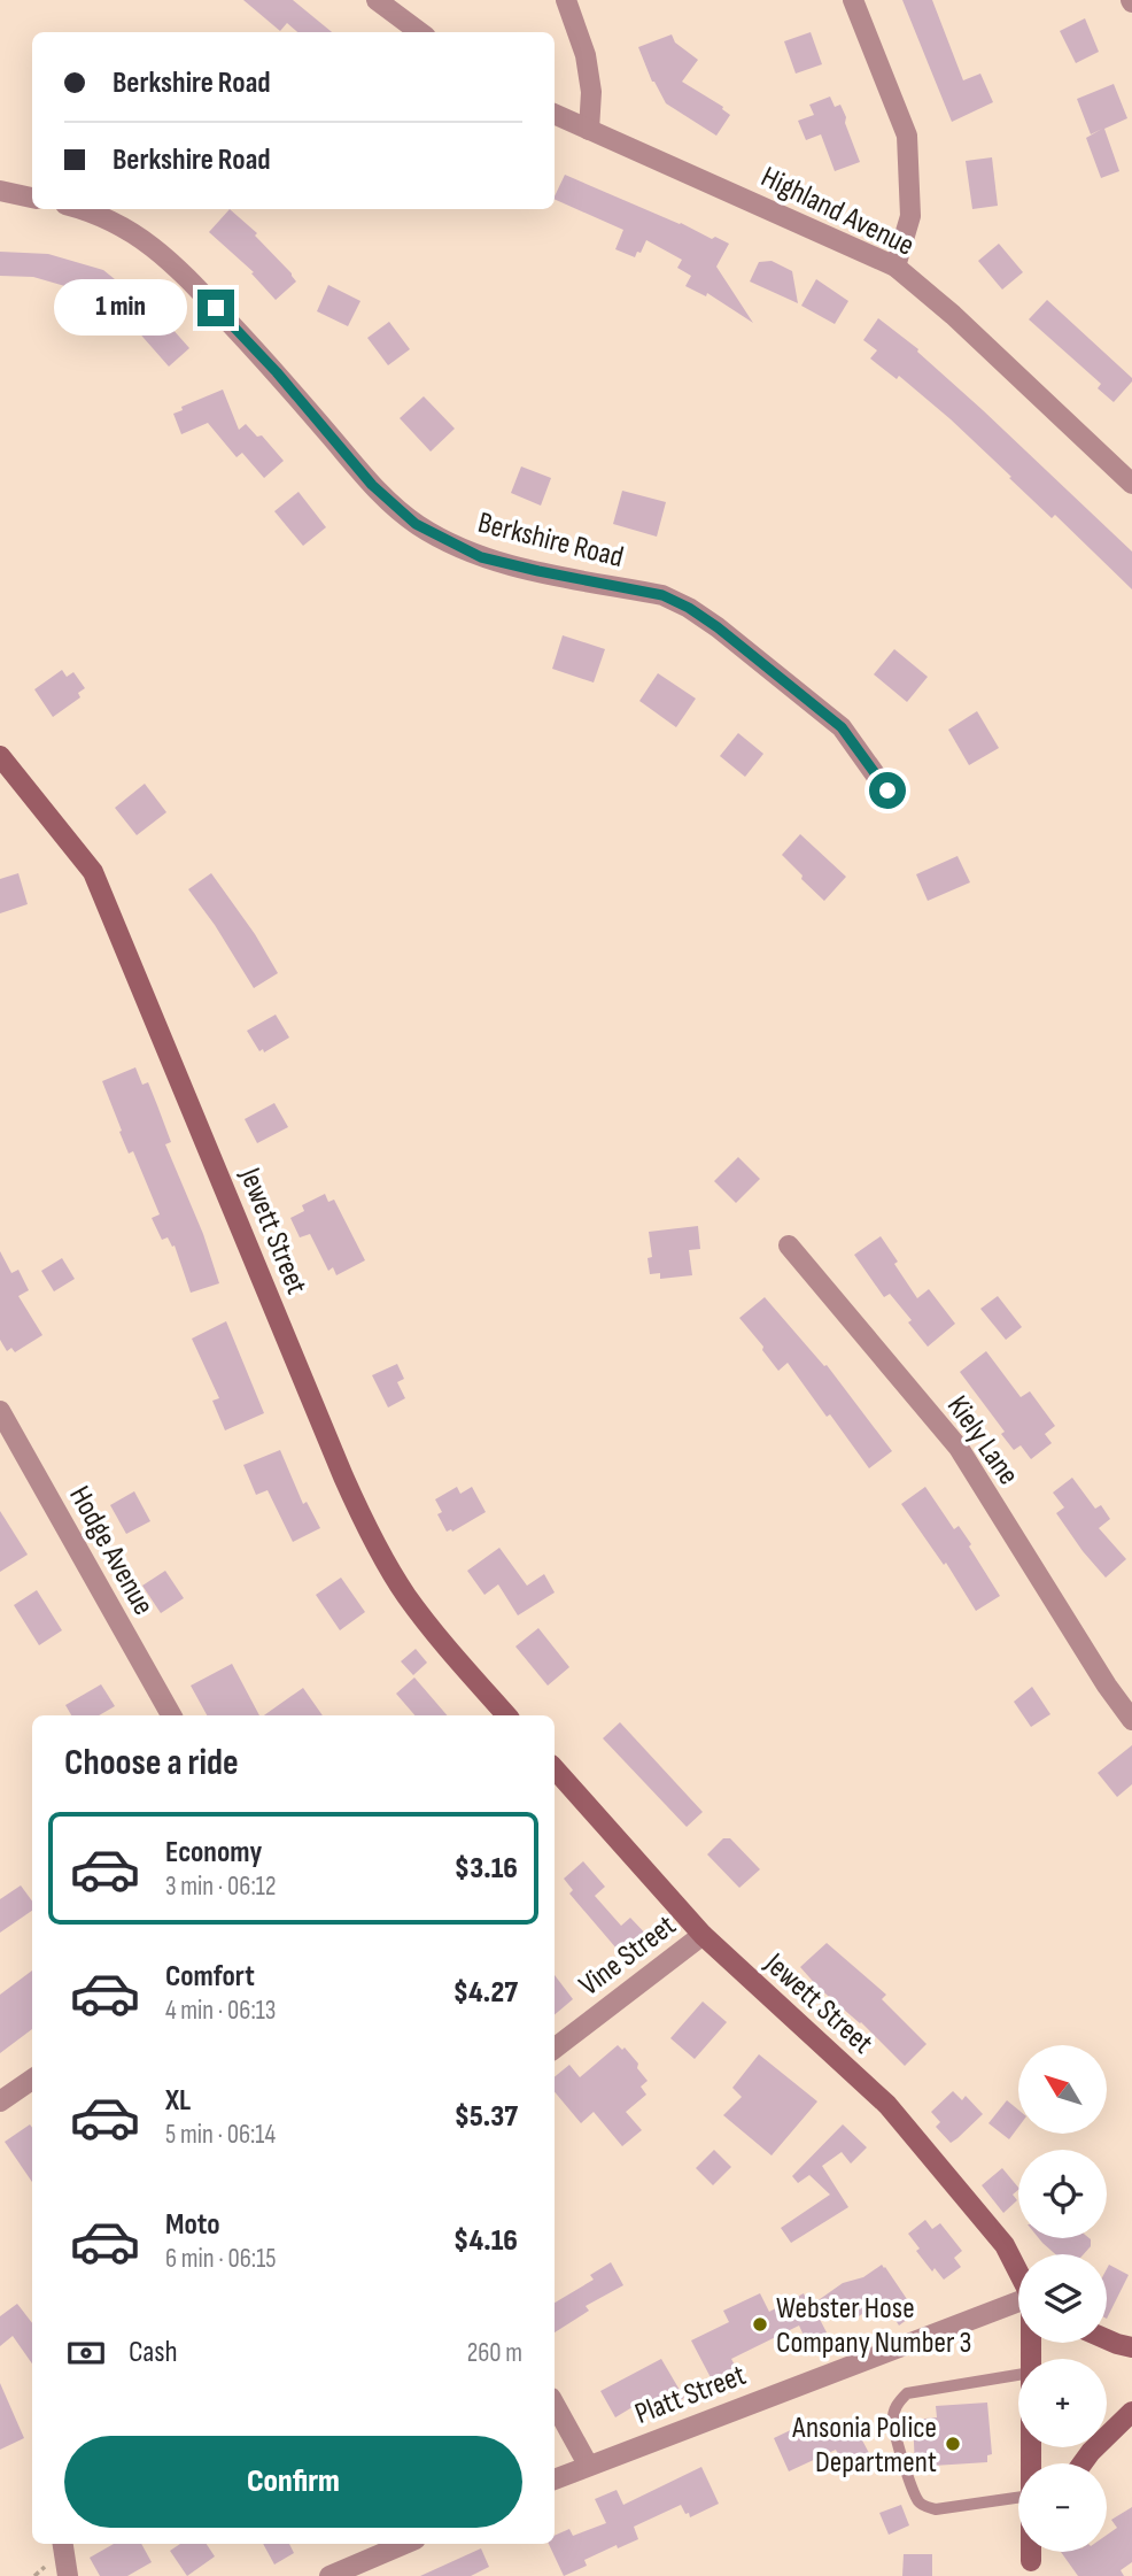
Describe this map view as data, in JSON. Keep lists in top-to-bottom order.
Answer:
{
  "streets": {
    "street": [
      "Highland Avenue",
      "Berkshire Road",
      "Jewett Street",
      "Kiely Lane",
      "Hodge Avenue",
      "Vine Street",
      "Platt Street"
    ]
  },
  "crossings": [
    ["Jewett Street", "Vine Street"]
  ],
  "places": ["Webster Hose Company Number 3", "Ansonia Police Department"],
  "north": "top left",
  "page": {
    "banner": ["Berkshire Road", "Berkshire Road"],
    "bubble": "1 min",
    "heading": "Choose a ride",
    "list": [
      {
        "name": "Economy",
        "note": "3 min · 06:12",
        "value": "$3.16"
      },
      {
        "name": "Comfort",
        "note": "4 min · 06:13",
        "value": "$4.27"
      },
      {
        "name": "XL",
        "note": "5 min · 06:14",
        "value": "$5.37"
      },
      {
        "name": "Moto",
        "note": "6 min · 06:15",
        "value": "$4.16"
      }
    ],
    "map_buttons": ["+", "−"],
    "pay": ["Cash", "260 m"],
    "buttons": "Confirm"
  }
}
